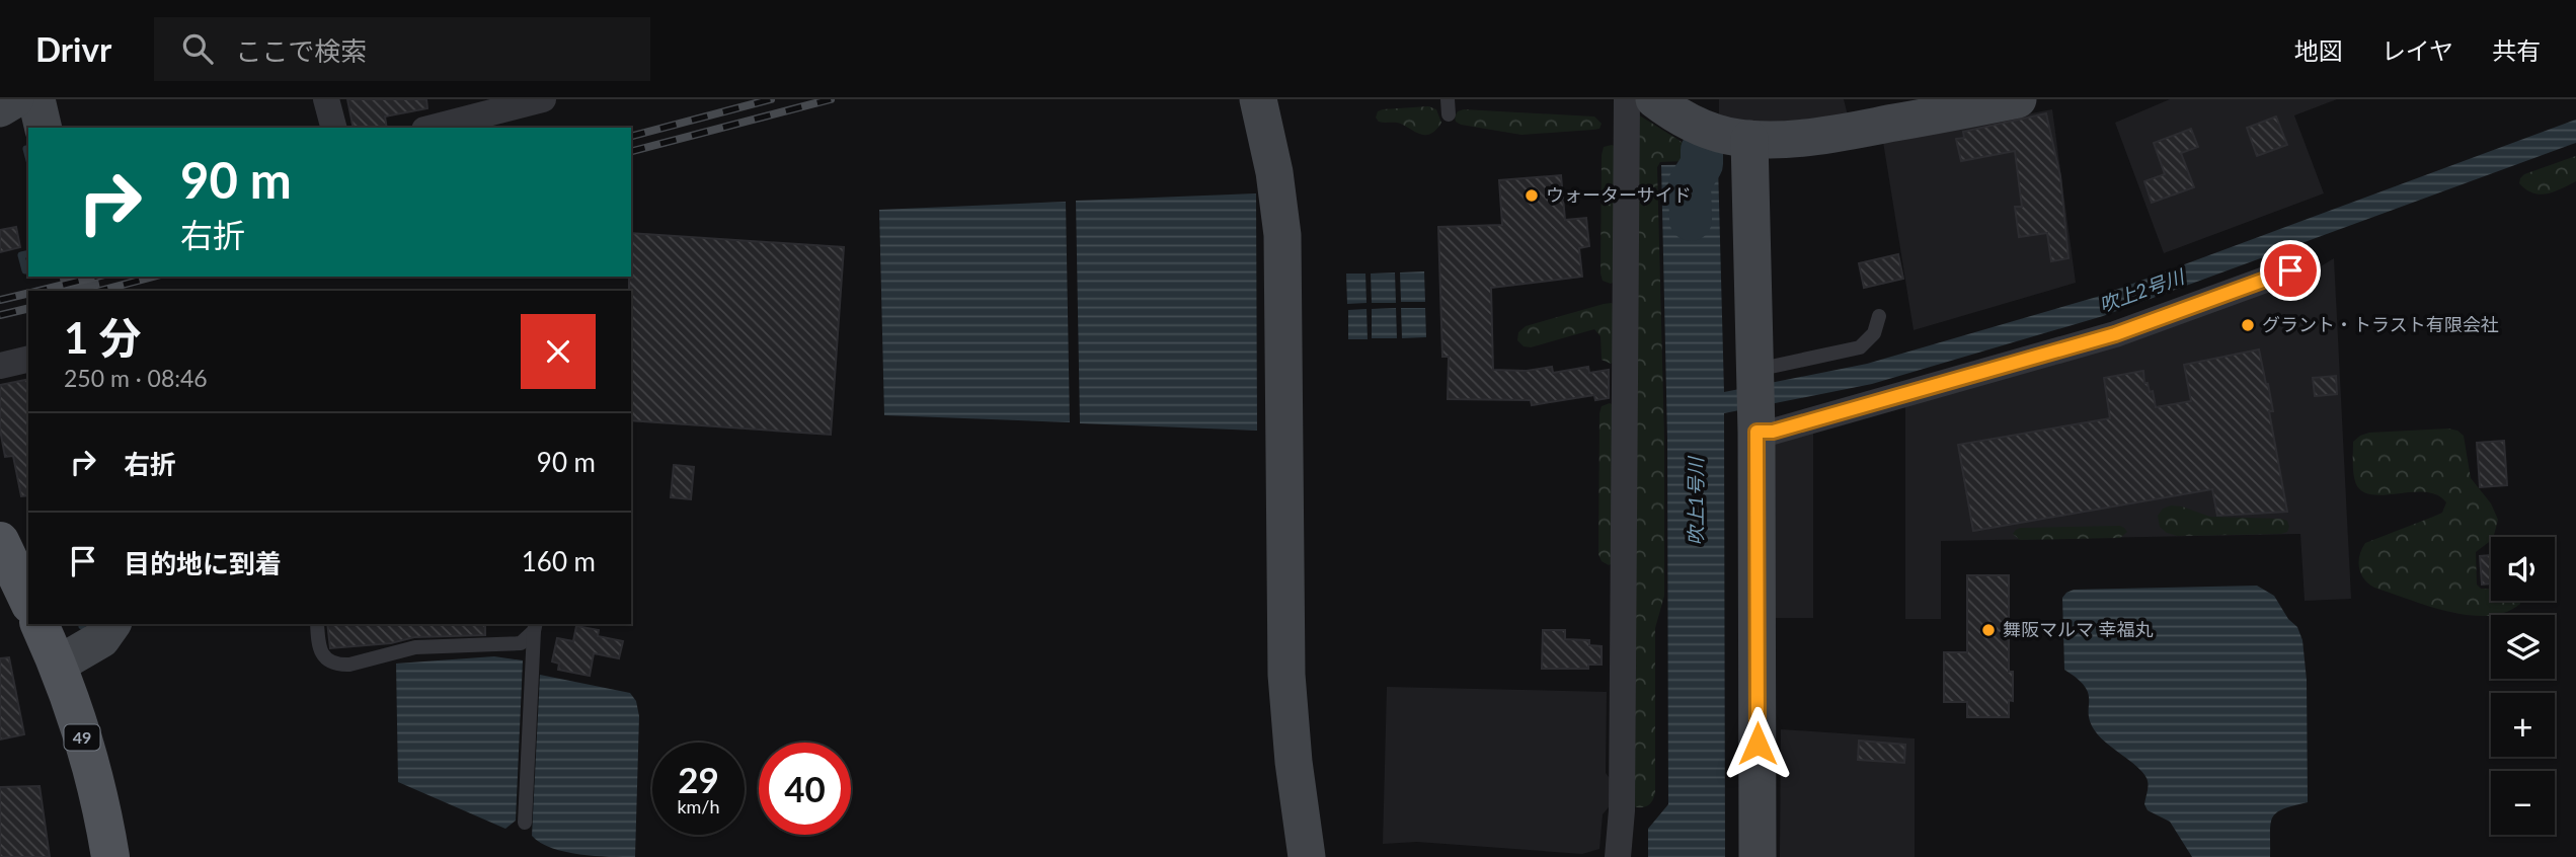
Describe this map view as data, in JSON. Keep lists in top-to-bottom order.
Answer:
{
  "streets": {
    "main road": ["49"]
  },
  "water": ["吹上2号川", "吹上1号川"],
  "places": ["ウォーターサイド", "グラント・トラスト有限会社", "舞阪マルマ 幸福丸"],
  "page": {
    "header": "Drivr",
    "search": "ここで検索",
    "nav": ["地図", "レイヤ", "共有"],
    "turn": ["90 m", "右折"],
    "heading": ["1 分", "250 m · 08:46"],
    "list": [
      {
        "name": "右折",
        "value": "90 m"
      },
      {
        "name": "目的地に到着",
        "value": "160 m"
      }
    ],
    "map_buttons": ["+", "−"],
    "speed": "29 km/h",
    "limit": "40"
  }
}
